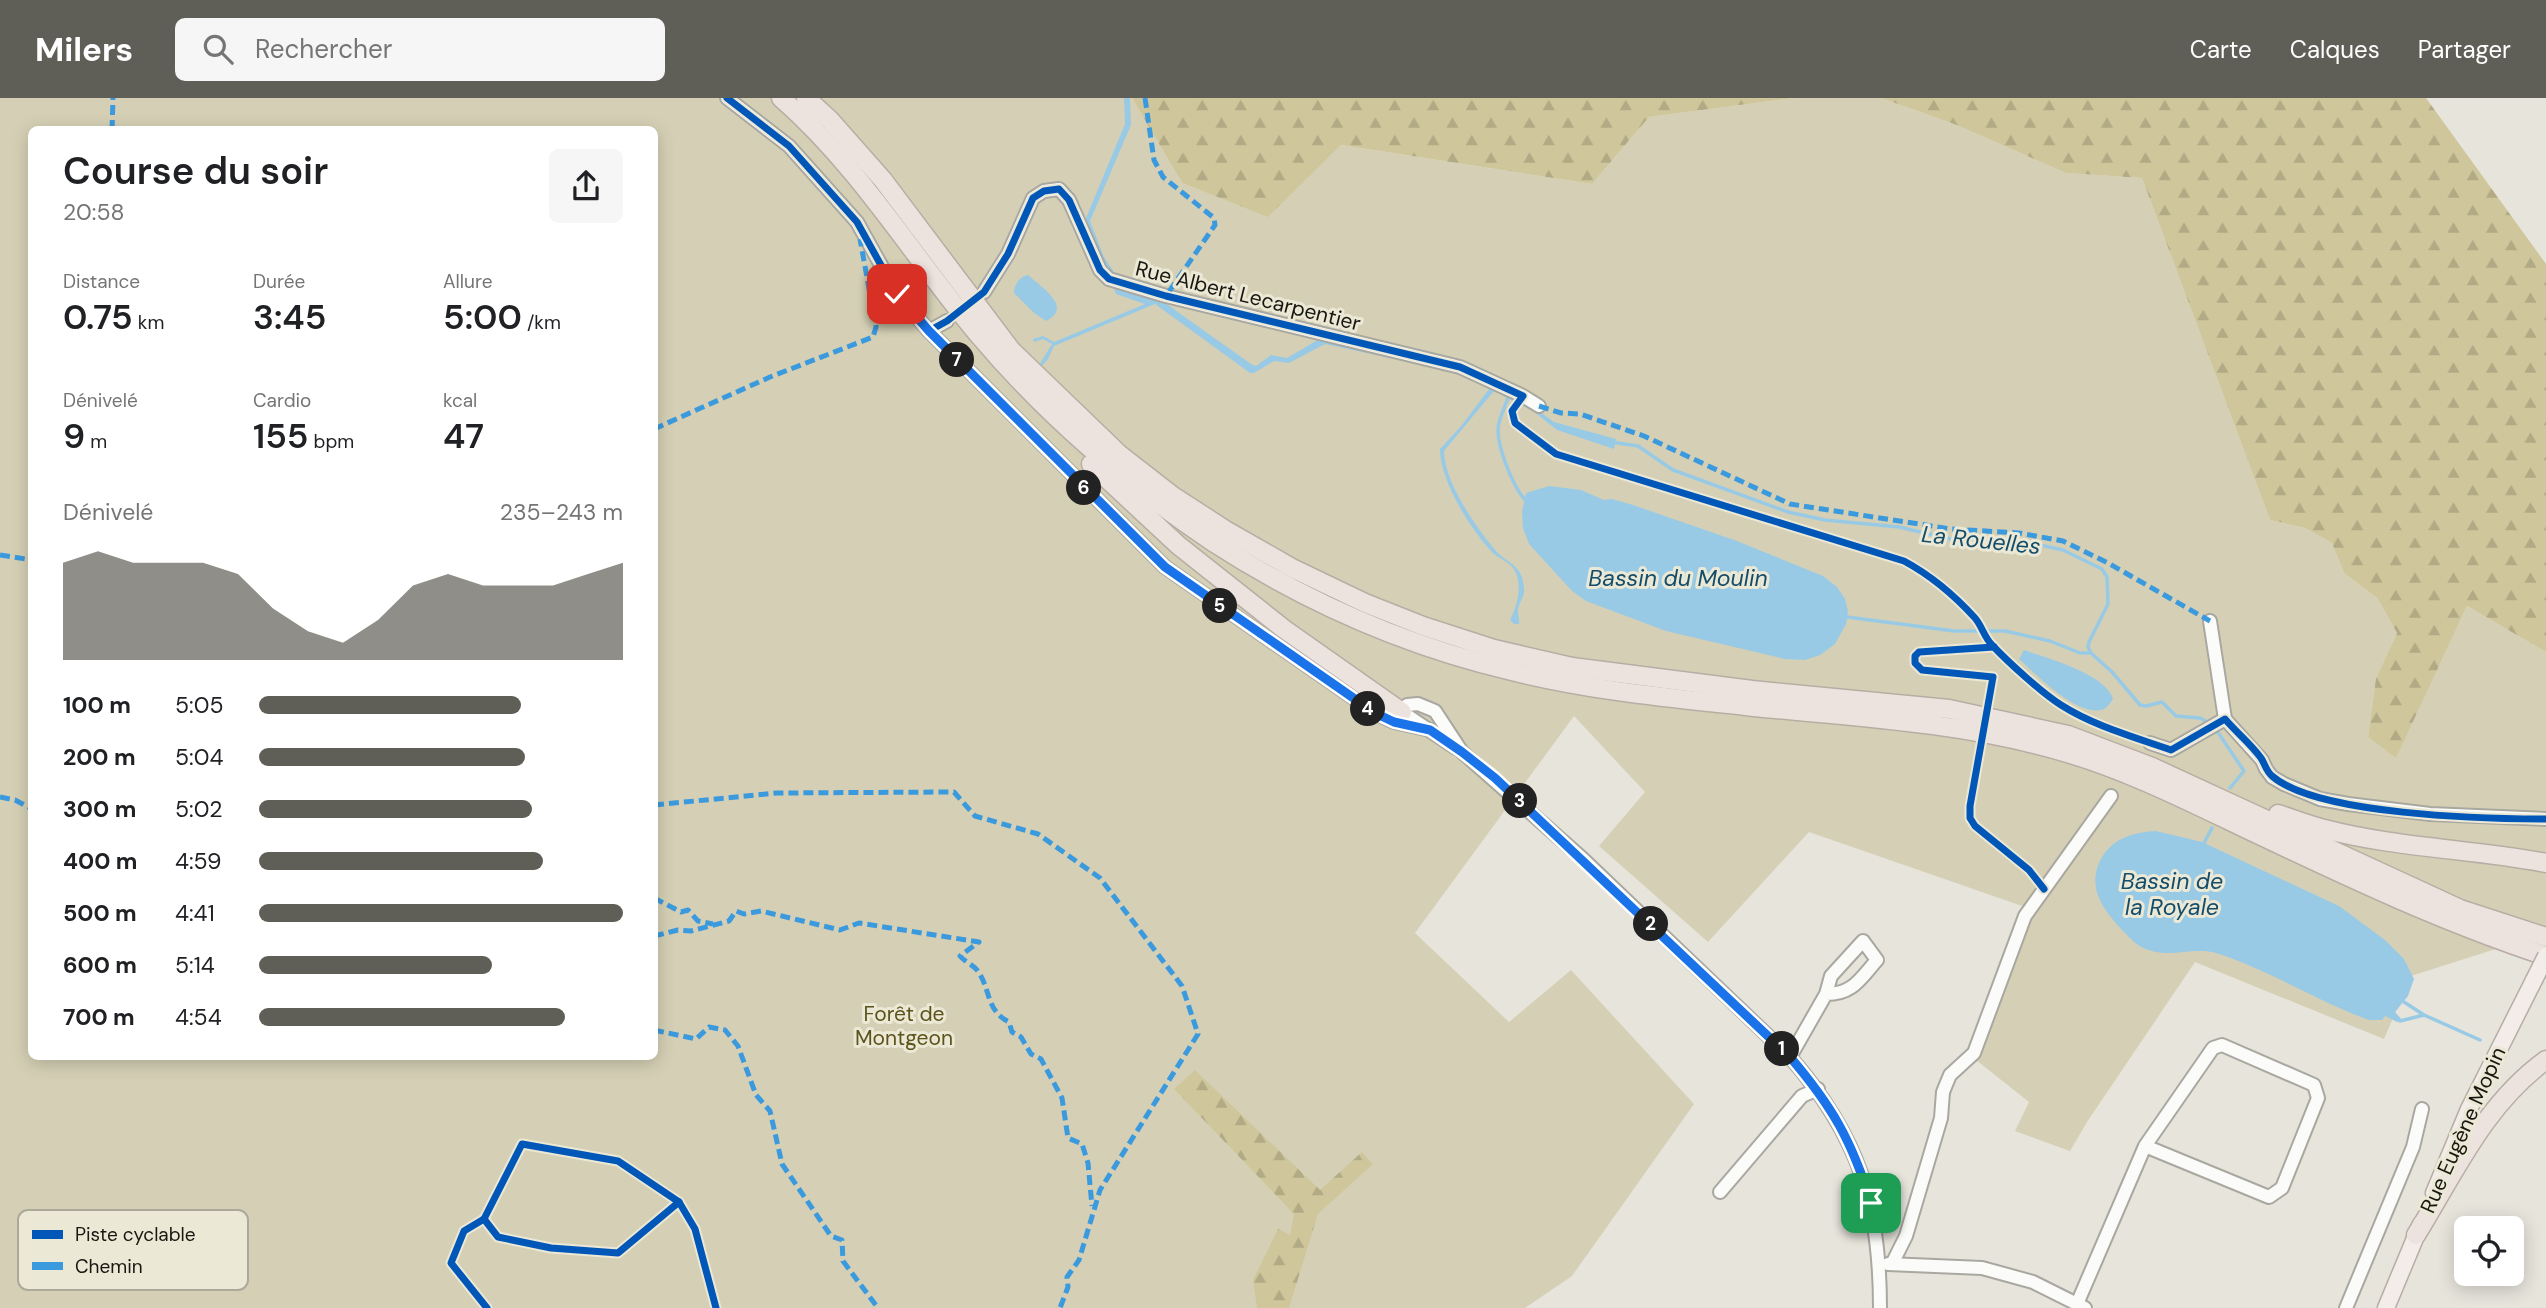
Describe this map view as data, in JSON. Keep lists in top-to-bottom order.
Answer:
{
  "streets": {
    "main road": ["Rue Eugène Mopin"],
    "street": ["Rue Albert Lecarpentier"]
  },
  "water": ["La Rouelles", "Bassin du Moulin", "Bassin de la Royale"],
  "parks": ["Forêt de Montgeon"],
  "legend": ["Piste cyclable", "Chemin"],
  "page": {
    "header": "Milers",
    "search": "Rechercher",
    "nav": ["Carte", "Calques", "Partager"],
    "heading": ["Course du soir", "20:58"],
    "stats": [
      ["Distance", "0.75 km"],
      ["Durée", "3:45"],
      ["Allure", "5:00 /km"],
      ["Dénivelé", "9 m"],
      ["Cardio", "155 bpm"],
      ["kcal", "47"]
    ],
    "pins": [
      "7",
      "6",
      "5",
      "4",
      "3",
      "2",
      "1"
    ],
    "chart": ["Dénivelé", "235–243 m"],
    "list": [
      {
        "name": "100 m",
        "note": "5:05"
      },
      {
        "name": "200 m",
        "note": "5:04"
      },
      {
        "name": "300 m",
        "note": "5:02"
      },
      {
        "name": "400 m",
        "note": "4:59"
      },
      {
        "name": "500 m",
        "note": "4:41"
      },
      {
        "name": "600 m",
        "note": "5:14"
      },
      {
        "name": "700 m",
        "note": "4:54"
      }
    ]
  }
}
